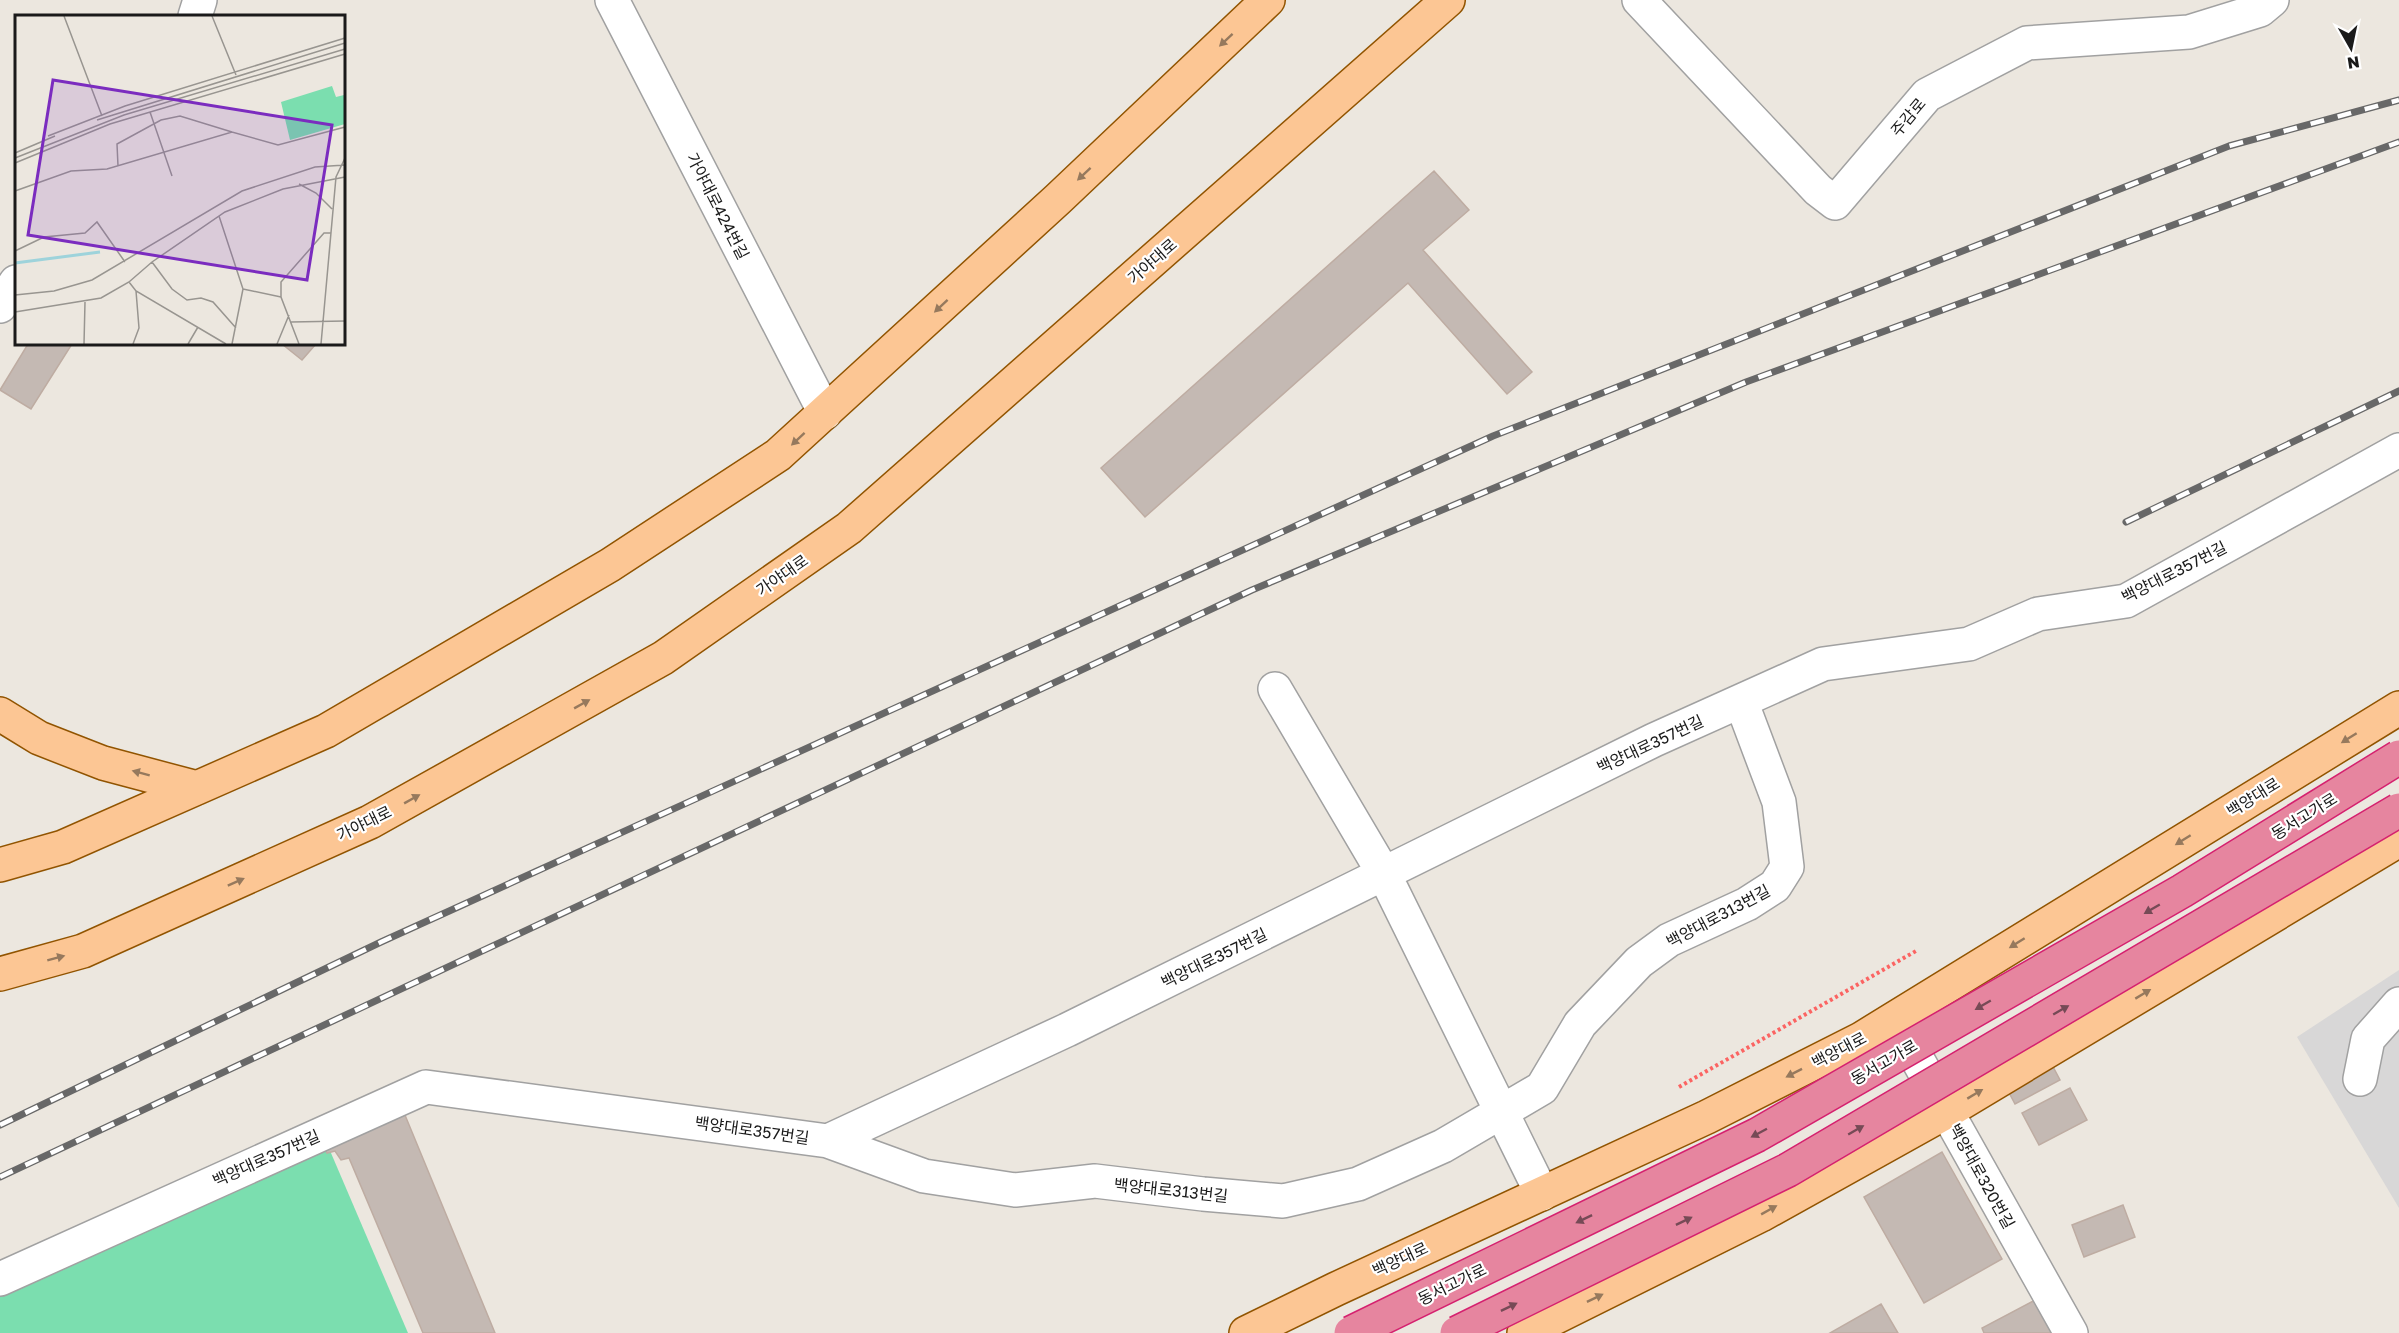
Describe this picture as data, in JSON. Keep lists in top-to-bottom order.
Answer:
{
  "streets": {
    "highway": ["동서고가로"],
    "main road": ["가야대로", "백양대로"],
    "street": [
      "주감로",
      "가야대로424번길",
      "백양대로357번길",
      "백양대로313번길",
      "백양대로320번길"
    ]
  },
  "crossings": [
    ["백양대로357번길", "백양대로313번길"],
    ["백양대로", "백양대로320번길"]
  ],
  "north": "bottom"
}
